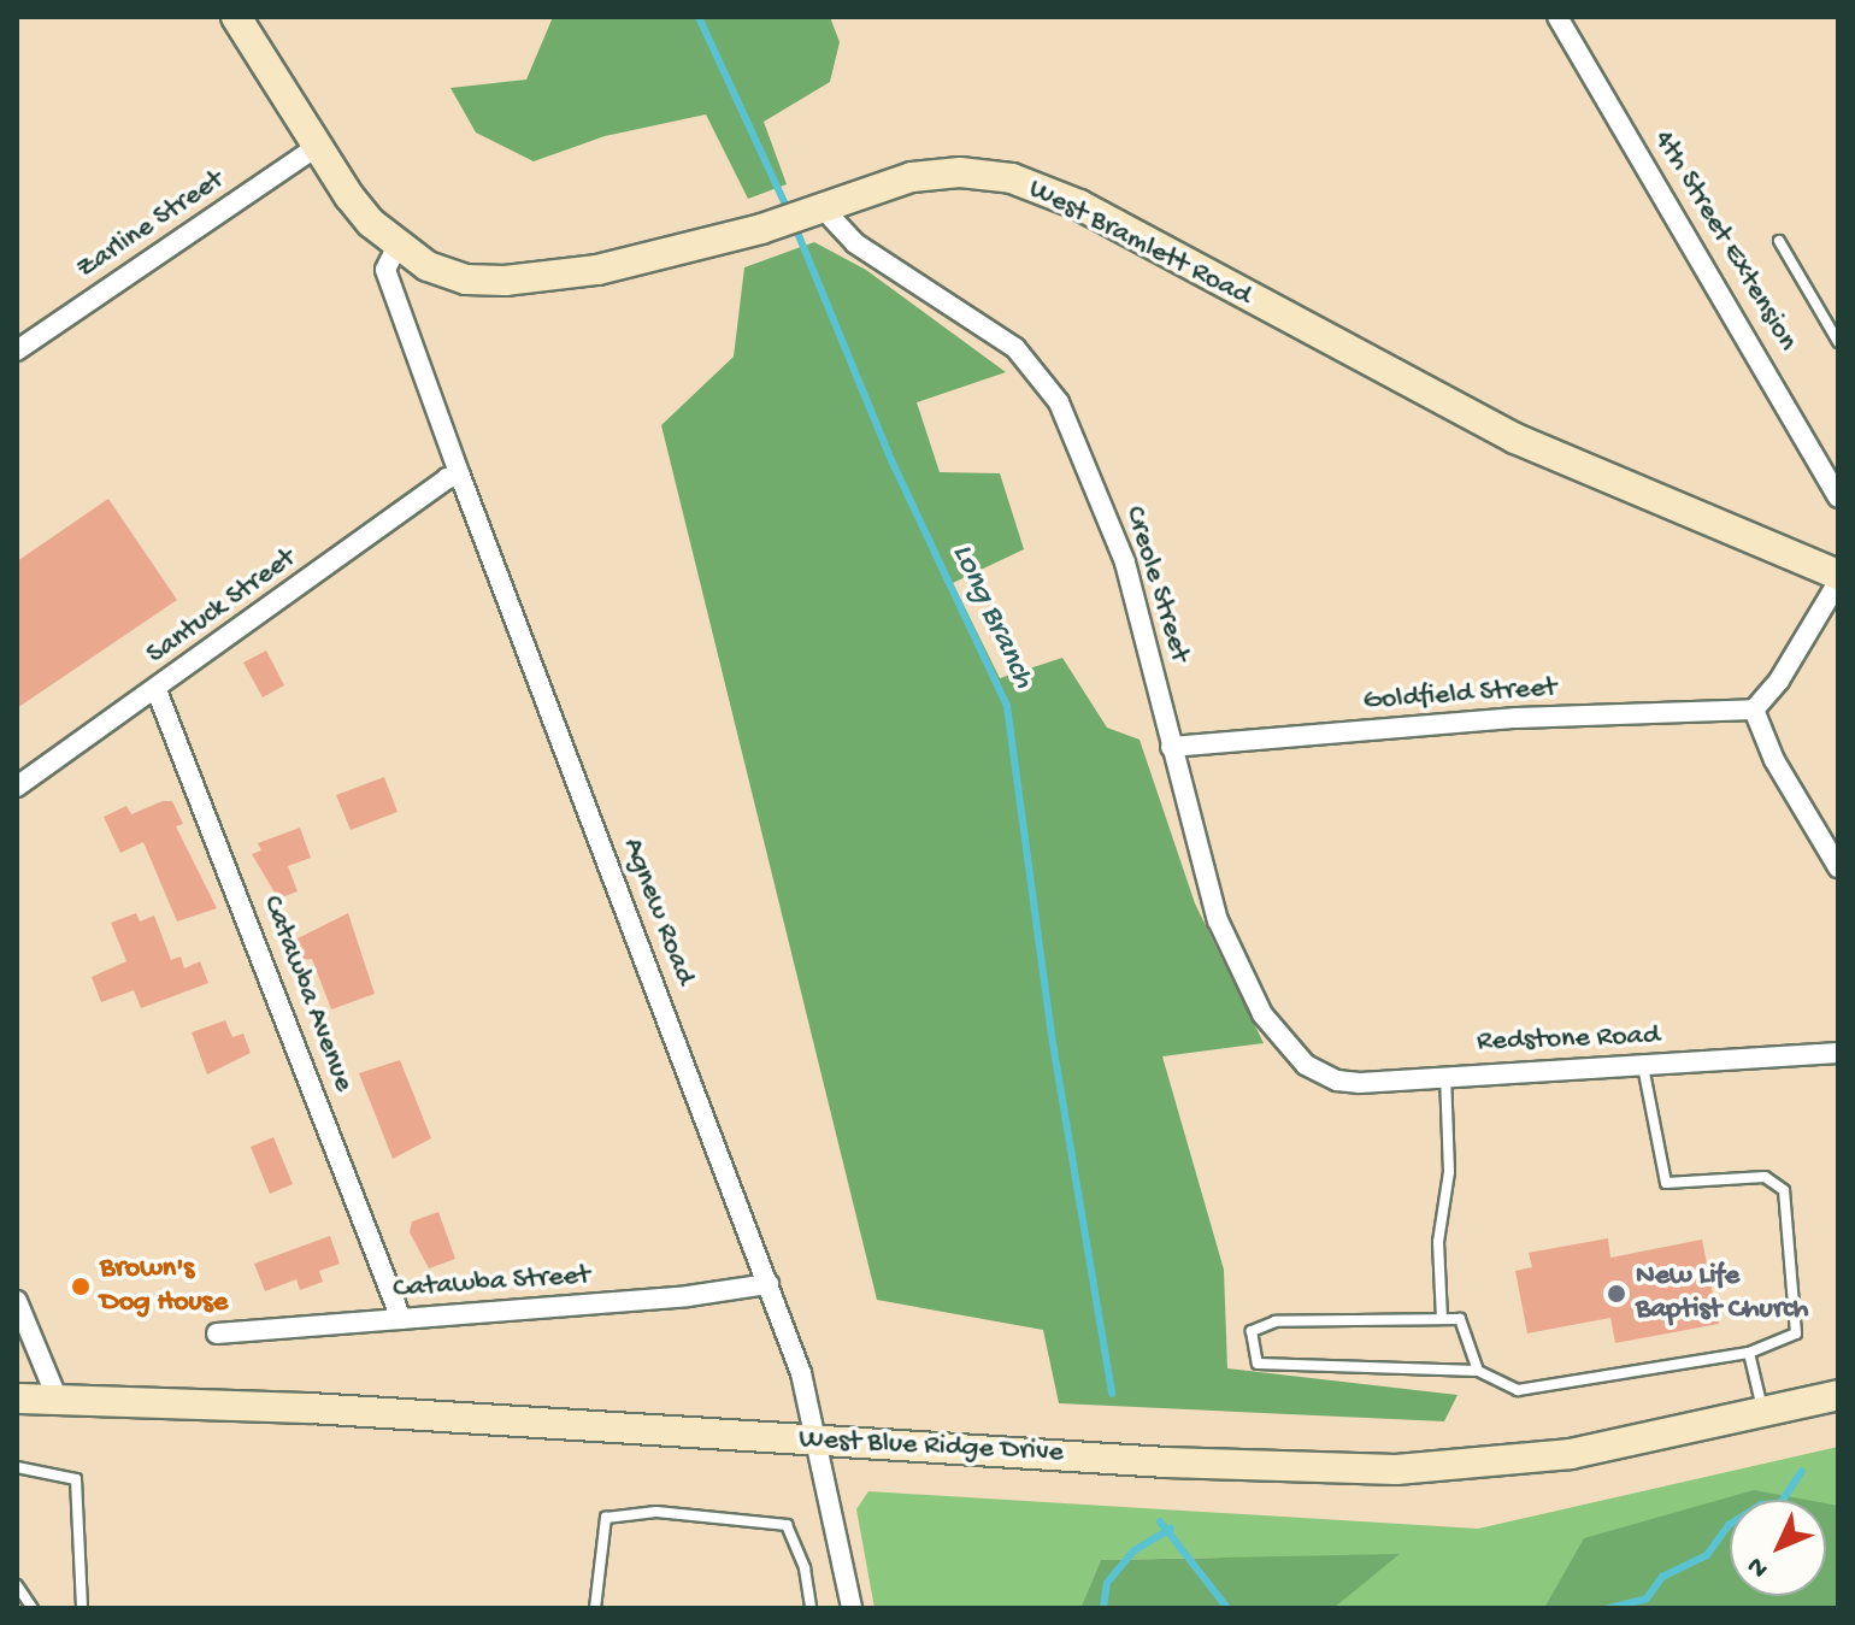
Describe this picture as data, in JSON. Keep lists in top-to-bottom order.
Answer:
{
  "streets": {
    "main road": ["West Bramlett Road", "West Blue Ridge Drive"],
    "street": [
      "Zarline Street",
      "4th Street Extension",
      "Creole Street",
      "Santuck Street",
      "Goldfield Street",
      "Agnew Road",
      "Catawba Avenue",
      "Redstone Road",
      "Catawba Street"
    ]
  },
  "crossings": [
    ["Zarline Street", "West Bramlett Road"],
    ["West Bramlett Road", "Creole Street"],
    ["West Bramlett Road", "Agnew Road"],
    ["Creole Street", "Goldfield Street"],
    ["Creole Street", "Redstone Road"],
    ["Santuck Street", "Agnew Road"],
    ["Santuck Street", "Catawba Avenue"],
    ["Agnew Road", "Catawba Street"],
    ["Agnew Road", "West Blue Ridge Drive"],
    ["Catawba Avenue", "Catawba Street"]
  ],
  "water": ["Long Branch"],
  "places": ["Brown's Dog House", "New Life Baptist Church"],
  "north": "bottom left"
}
